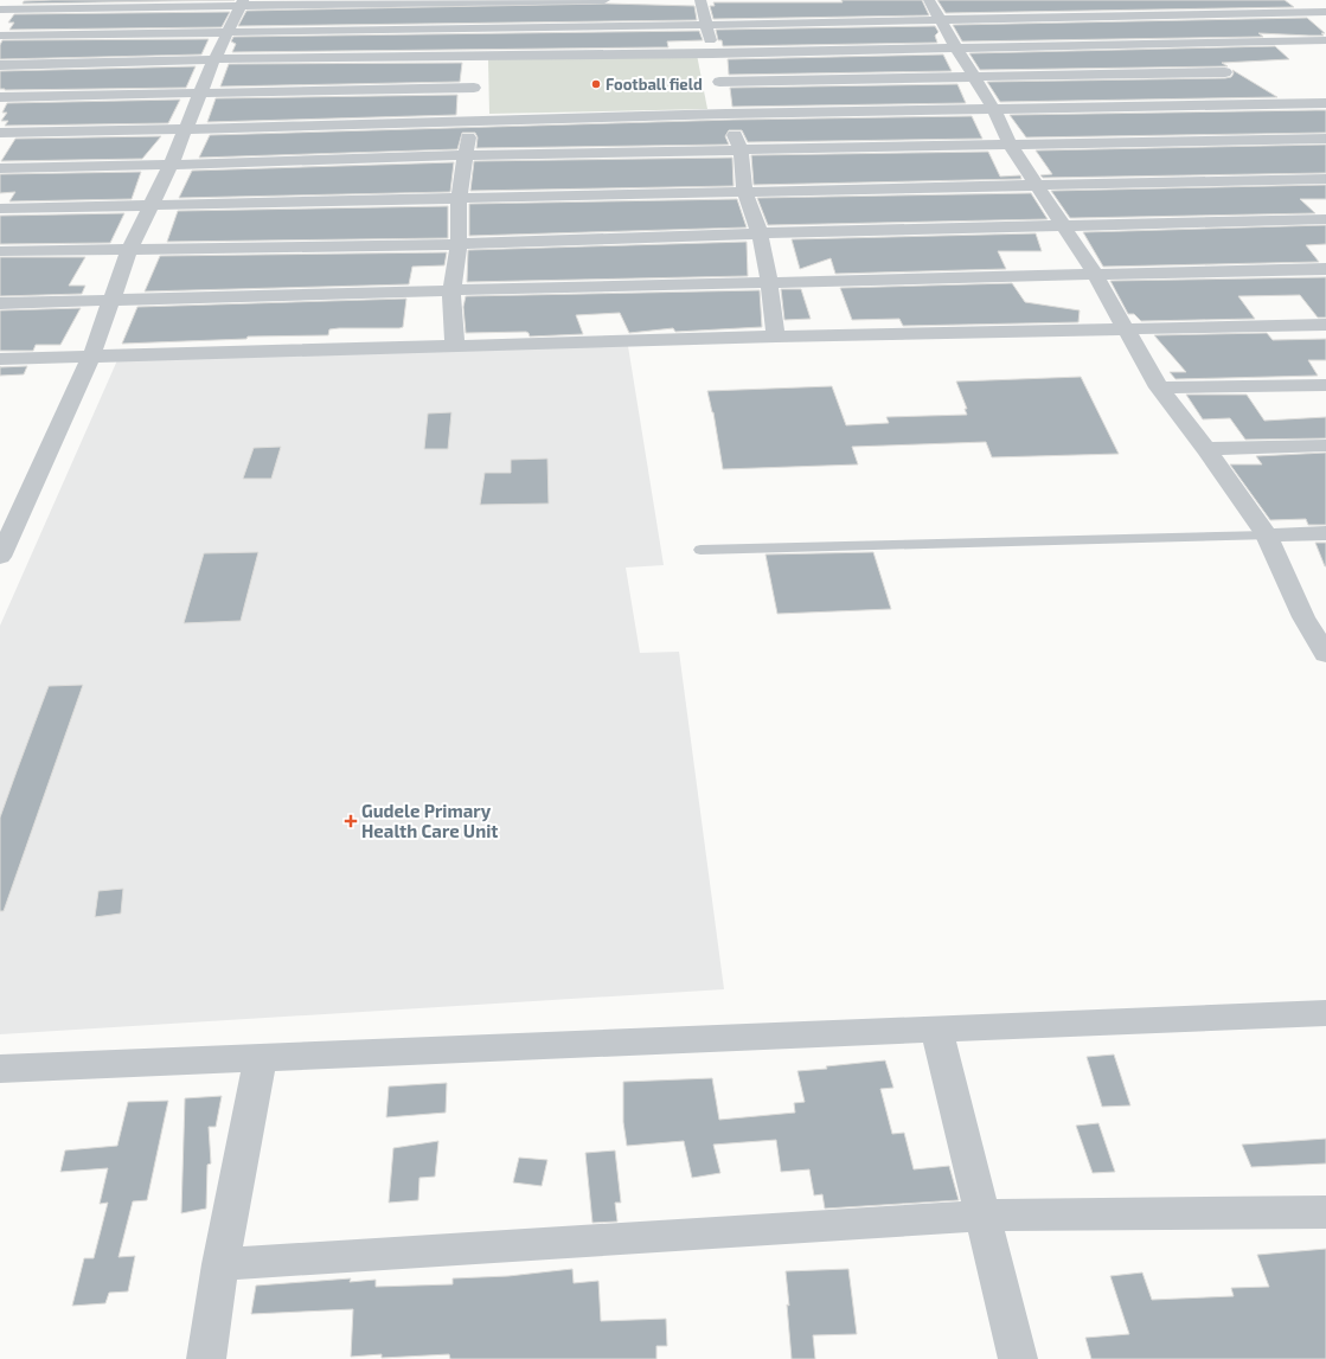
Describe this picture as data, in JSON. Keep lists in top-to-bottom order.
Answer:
{
  "places": {
    "other": ["Football field"],
    "health": ["Gudele Primary Health Care Unit"]
  }
}
